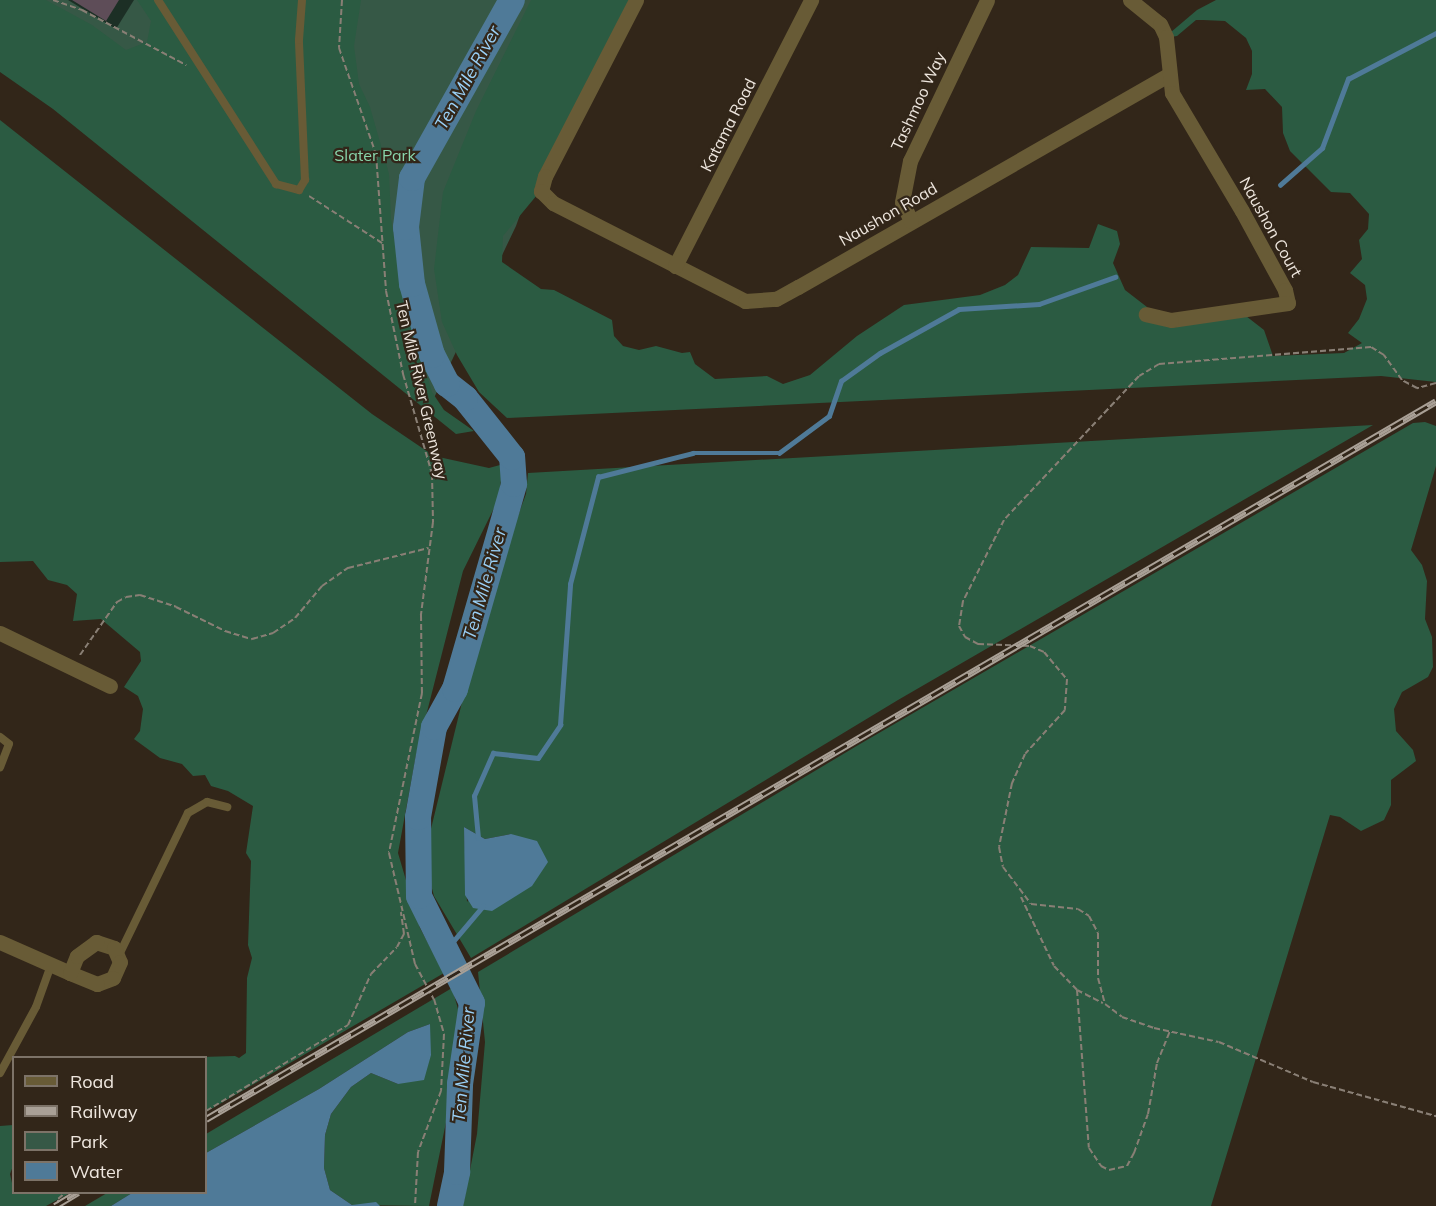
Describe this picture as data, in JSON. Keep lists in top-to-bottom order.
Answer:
{
  "streets": {
    "street": [
      "Tashmoo Way",
      "Katama Road",
      "Naushon Road",
      "Naushon Court"
    ],
    "path": ["Ten Mile River Greenway"]
  },
  "crossings": [
    ["Tashmoo Way", "Naushon Road"],
    ["Katama Road", "Naushon Road"],
    ["Naushon Road", "Naushon Court"]
  ],
  "water": ["Ten Mile River"],
  "parks": ["Slater Park"],
  "legend": [
    "Road",
    "Railway",
    "Park",
    "Water"
  ]
}
